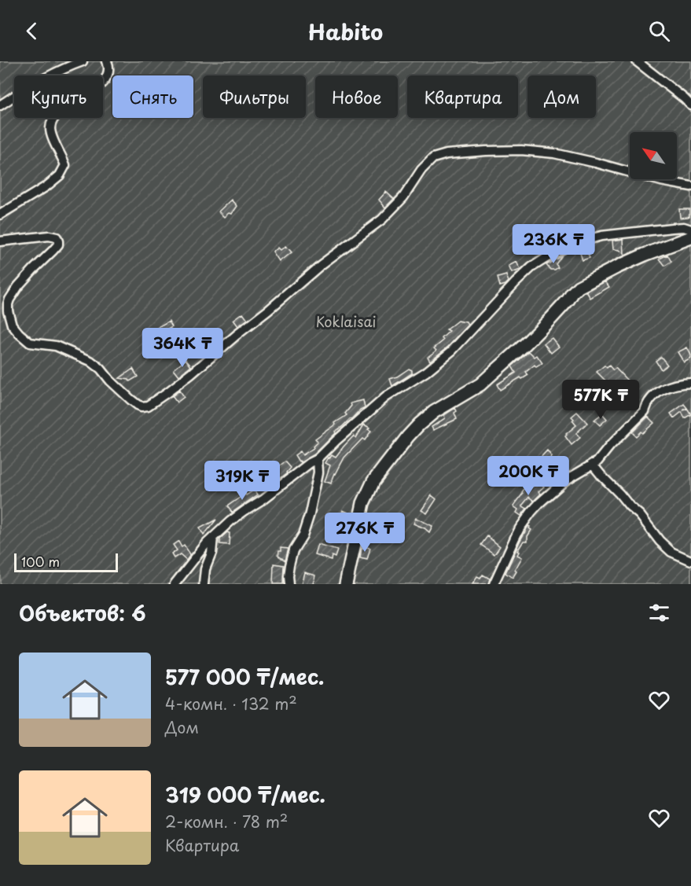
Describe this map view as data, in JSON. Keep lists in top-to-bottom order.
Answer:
{
  "parks": ["Koklaisai"],
  "scale_bar": "100 m",
  "north": "top left",
  "page": {
    "header": "Habito",
    "chip": [
      "Купить",
      "Снять",
      "Фильтры",
      "Новое",
      "Квартира",
      "Дом"
    ],
    "price": [
      "236K ₸",
      "364K ₸",
      "577K ₸",
      "200K ₸",
      "319K ₸",
      "276K ₸"
    ],
    "scale": "100 m",
    "heading": "Объектов: 6",
    "list": [
      {
        "name": "577 000 ₸/мес.",
        "note": "4-комн. · 132 m² · Дом"
      },
      {
        "name": "319 000 ₸/мес.",
        "note": "2-комн. · 78 m² · Квартира"
      }
    ]
  }
}
